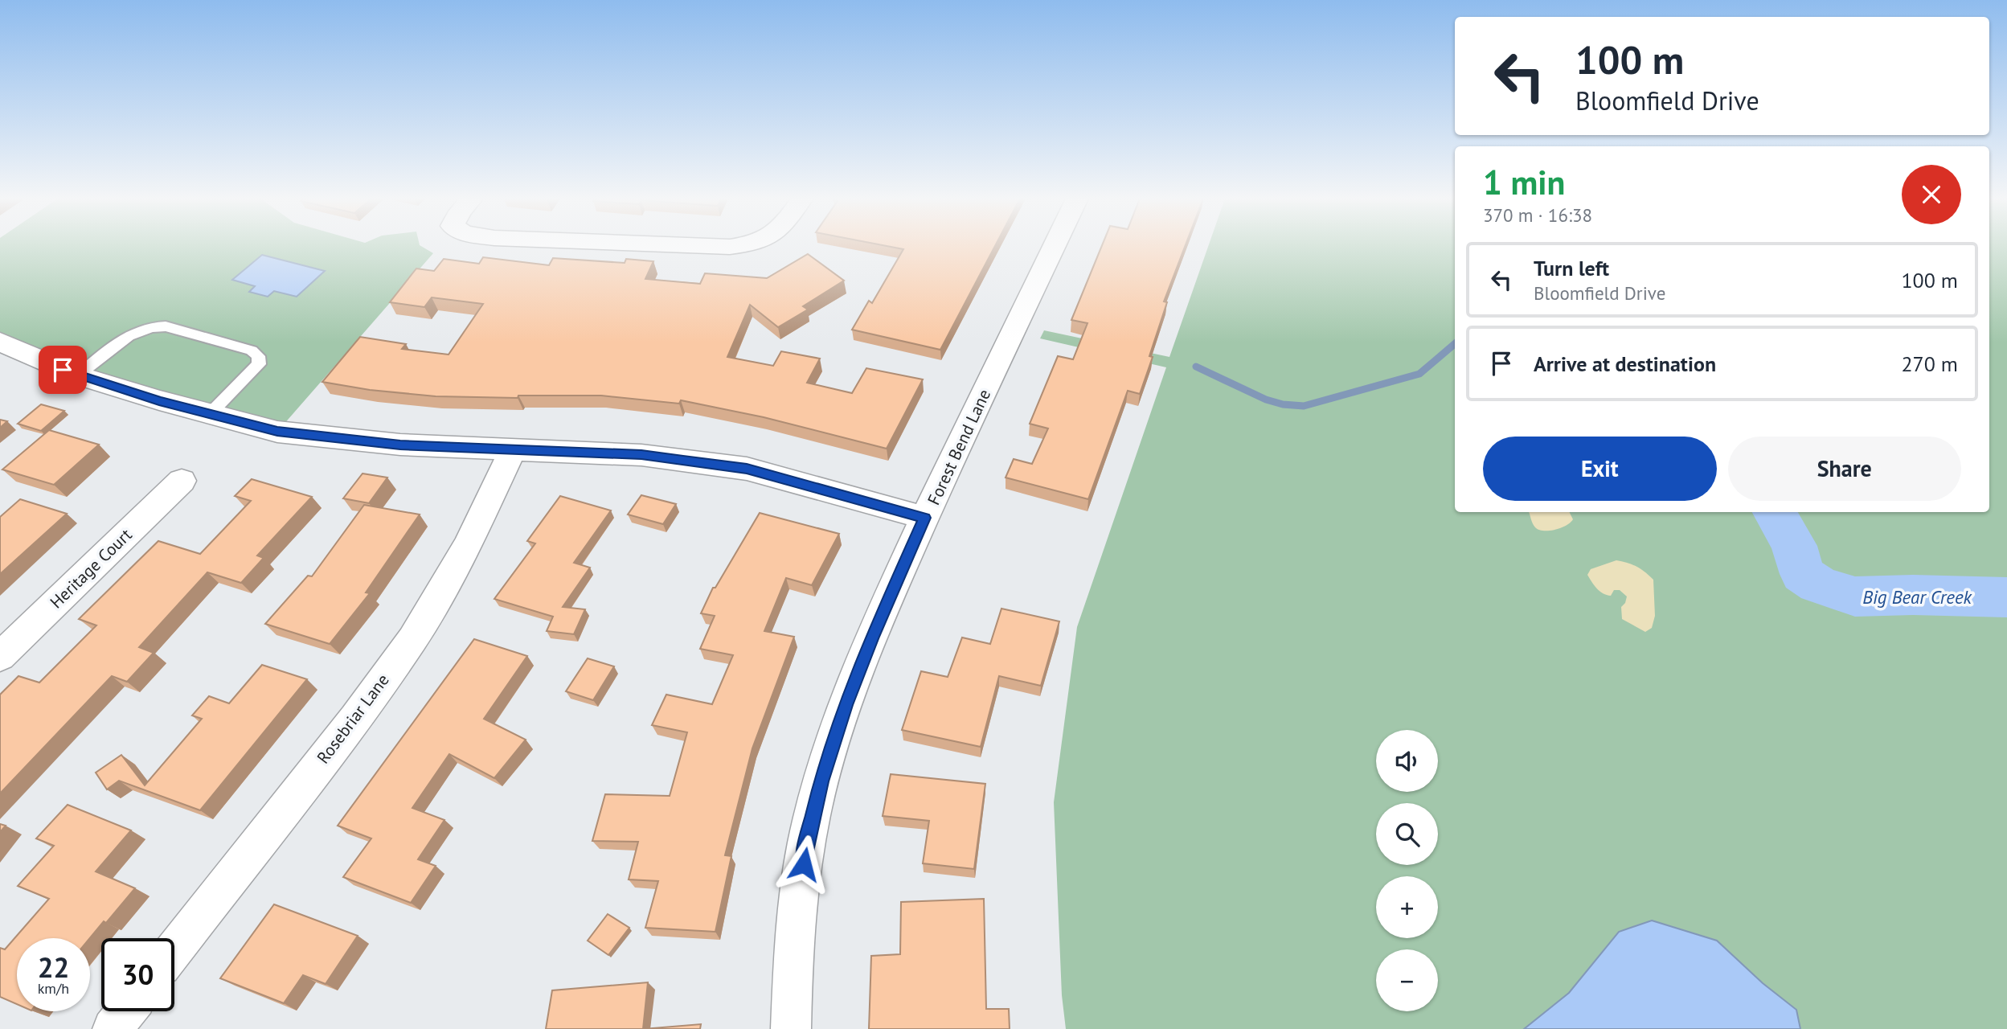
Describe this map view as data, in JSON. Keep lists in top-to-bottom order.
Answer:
{
  "streets": {
    "street": ["Forest Bend Lane", "Heritage Court", "Rosebriar Lane"]
  },
  "water": ["Big Bear Creek"],
  "page": {
    "turn": ["100 m", "Bloomfield Drive"],
    "heading": ["1 min", "370 m · 16:38"],
    "list": [
      {
        "name": "Turn left",
        "note": "Bloomfield Drive",
        "value": "100 m"
      },
      {
        "name": "Arrive at destination",
        "value": "270 m"
      }
    ],
    "buttons": ["Exit", "Share"],
    "map_buttons": ["+", "−"],
    "speed": "22 km/h",
    "limit": "30"
  }
}
